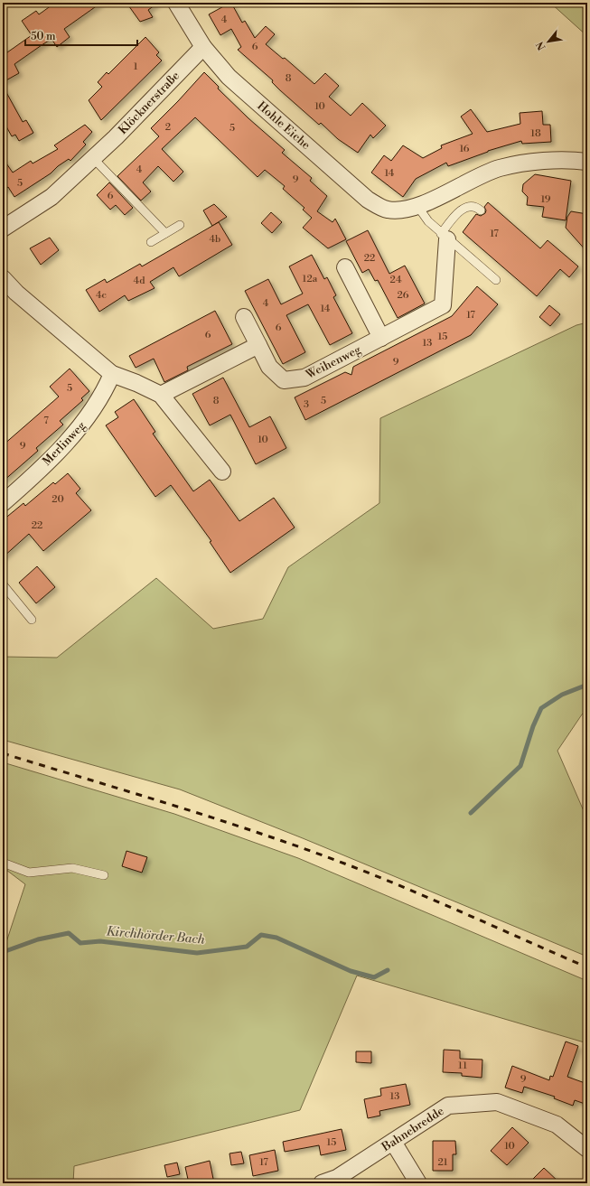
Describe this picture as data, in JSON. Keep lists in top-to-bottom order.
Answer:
{
  "streets": {
    "street": [
      "Klöcknerstraße",
      "Hohle Eiche",
      "Weihenweg",
      "Merlinweg",
      "Bahnebredde"
    ]
  },
  "crossings": [
    ["Klöcknerstraße", "Hohle Eiche"]
  ],
  "water": ["Kirchhörder Bach"],
  "house_numbers": [
    "4",
    "6",
    "1",
    "8",
    "10",
    "2",
    "5",
    "18",
    "16",
    "4",
    "14",
    "9",
    "5",
    "6",
    "19",
    "17",
    "4b",
    "22",
    "12a",
    "24",
    "4d",
    "4e",
    "26",
    "4",
    "14",
    "17",
    "6",
    "6",
    "15",
    "13",
    "9",
    "5",
    "8",
    "5",
    "3",
    "7",
    "10",
    "9",
    "20",
    "22",
    "11",
    "9",
    "13",
    "15",
    "10",
    "17",
    "21"
  ],
  "scale_bar": "50 m",
  "north": "bottom left"
}
